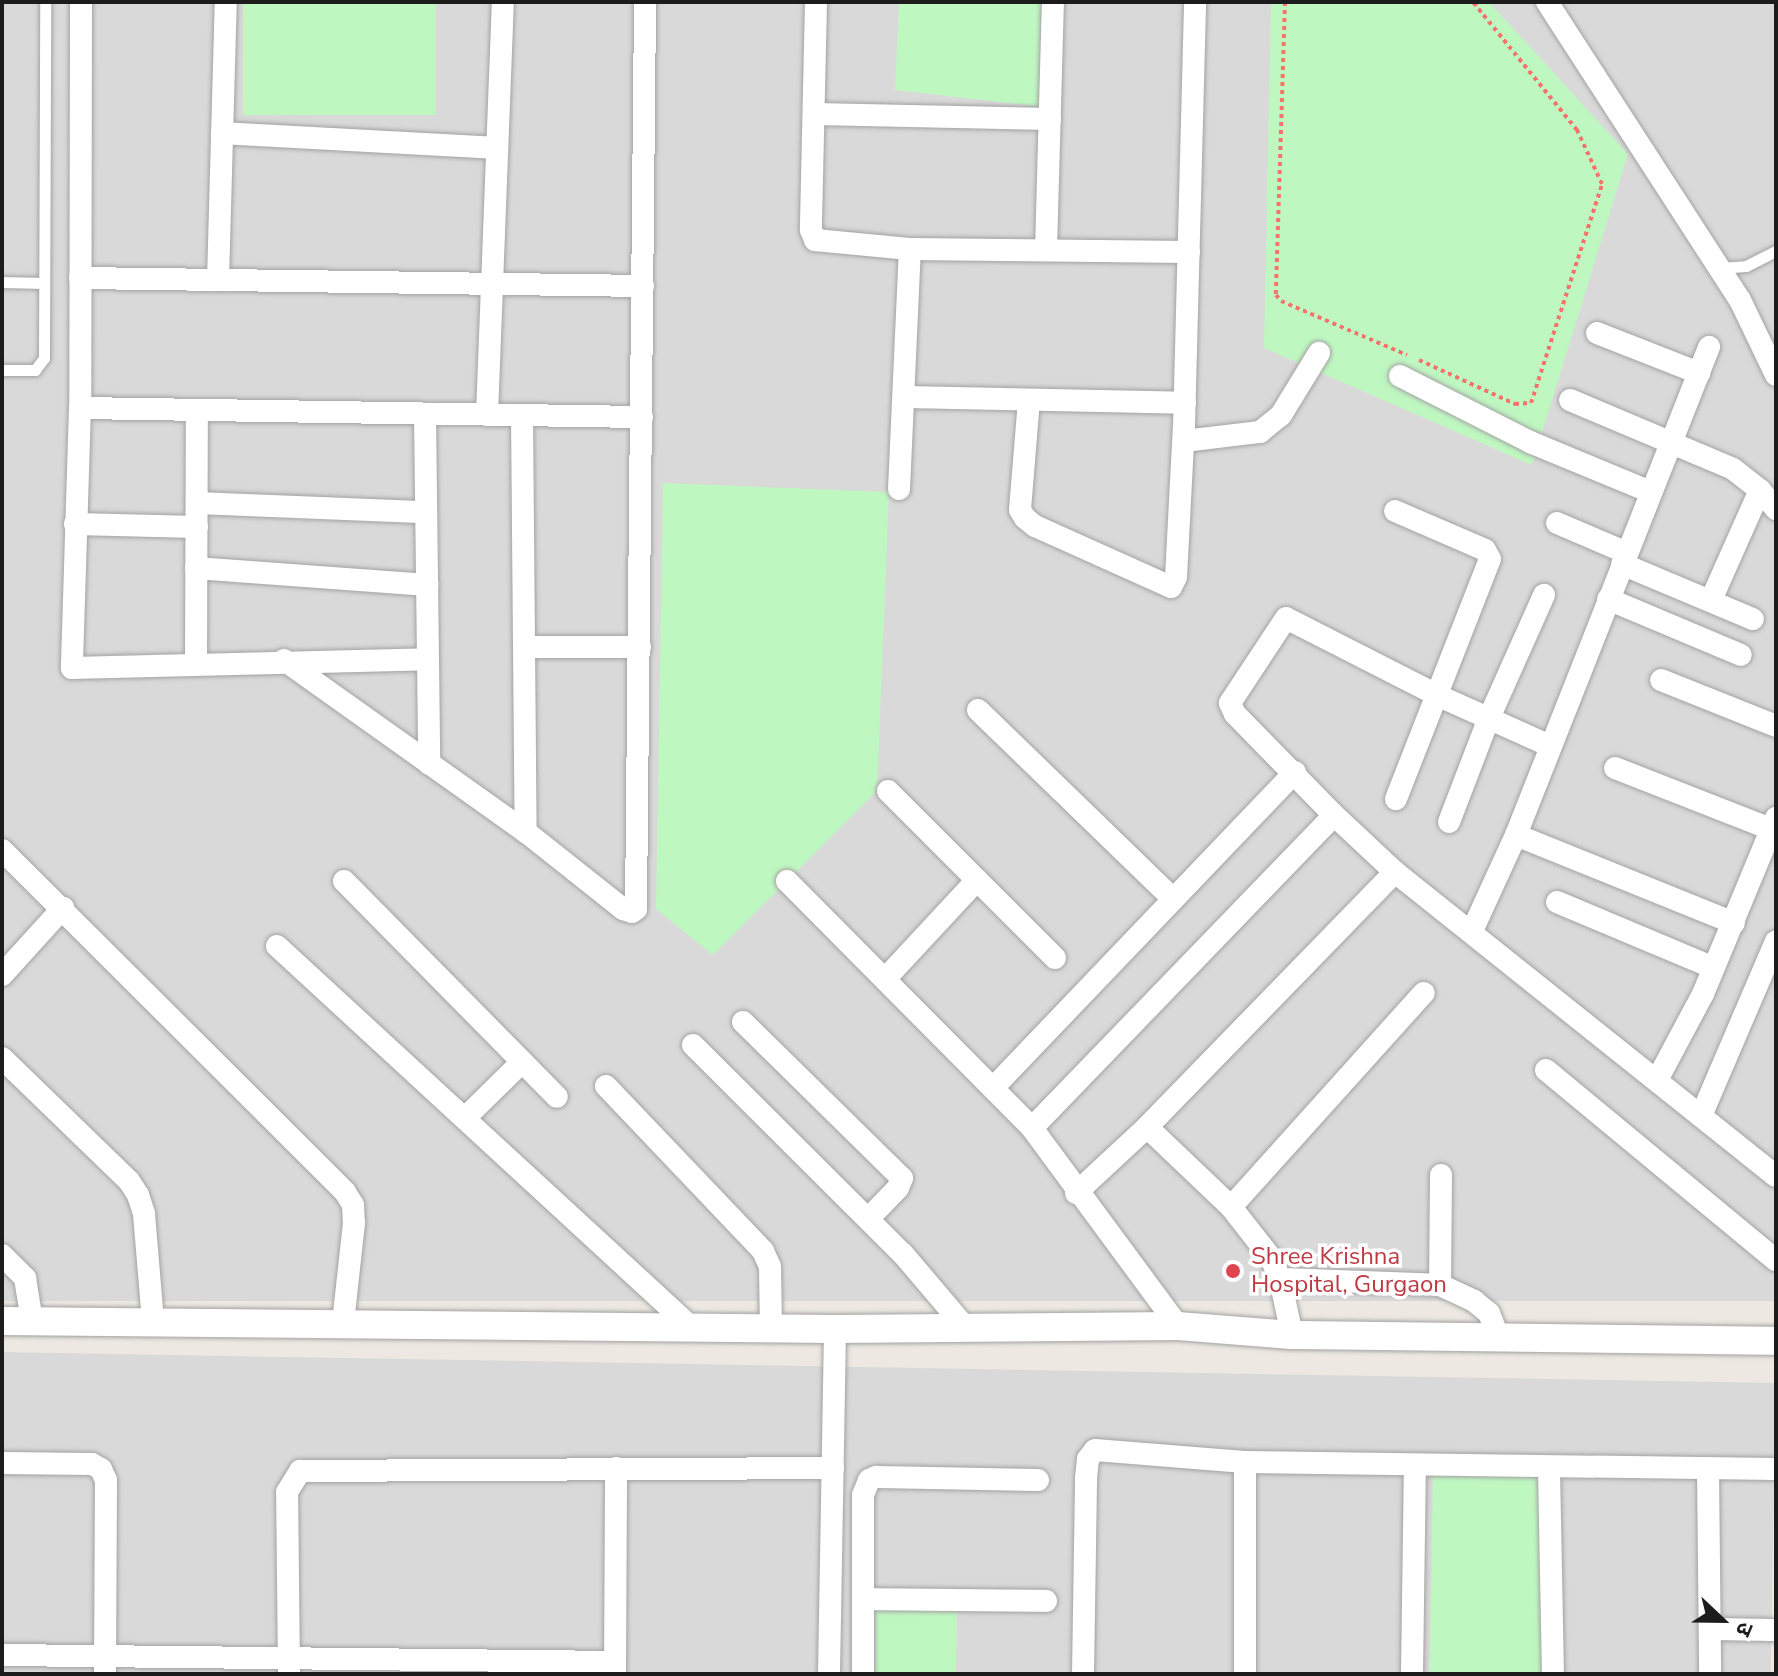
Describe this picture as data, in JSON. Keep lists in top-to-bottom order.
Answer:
{
  "places": ["Shree Krishna Hospital, Gurgaon"],
  "north": "right"
}
